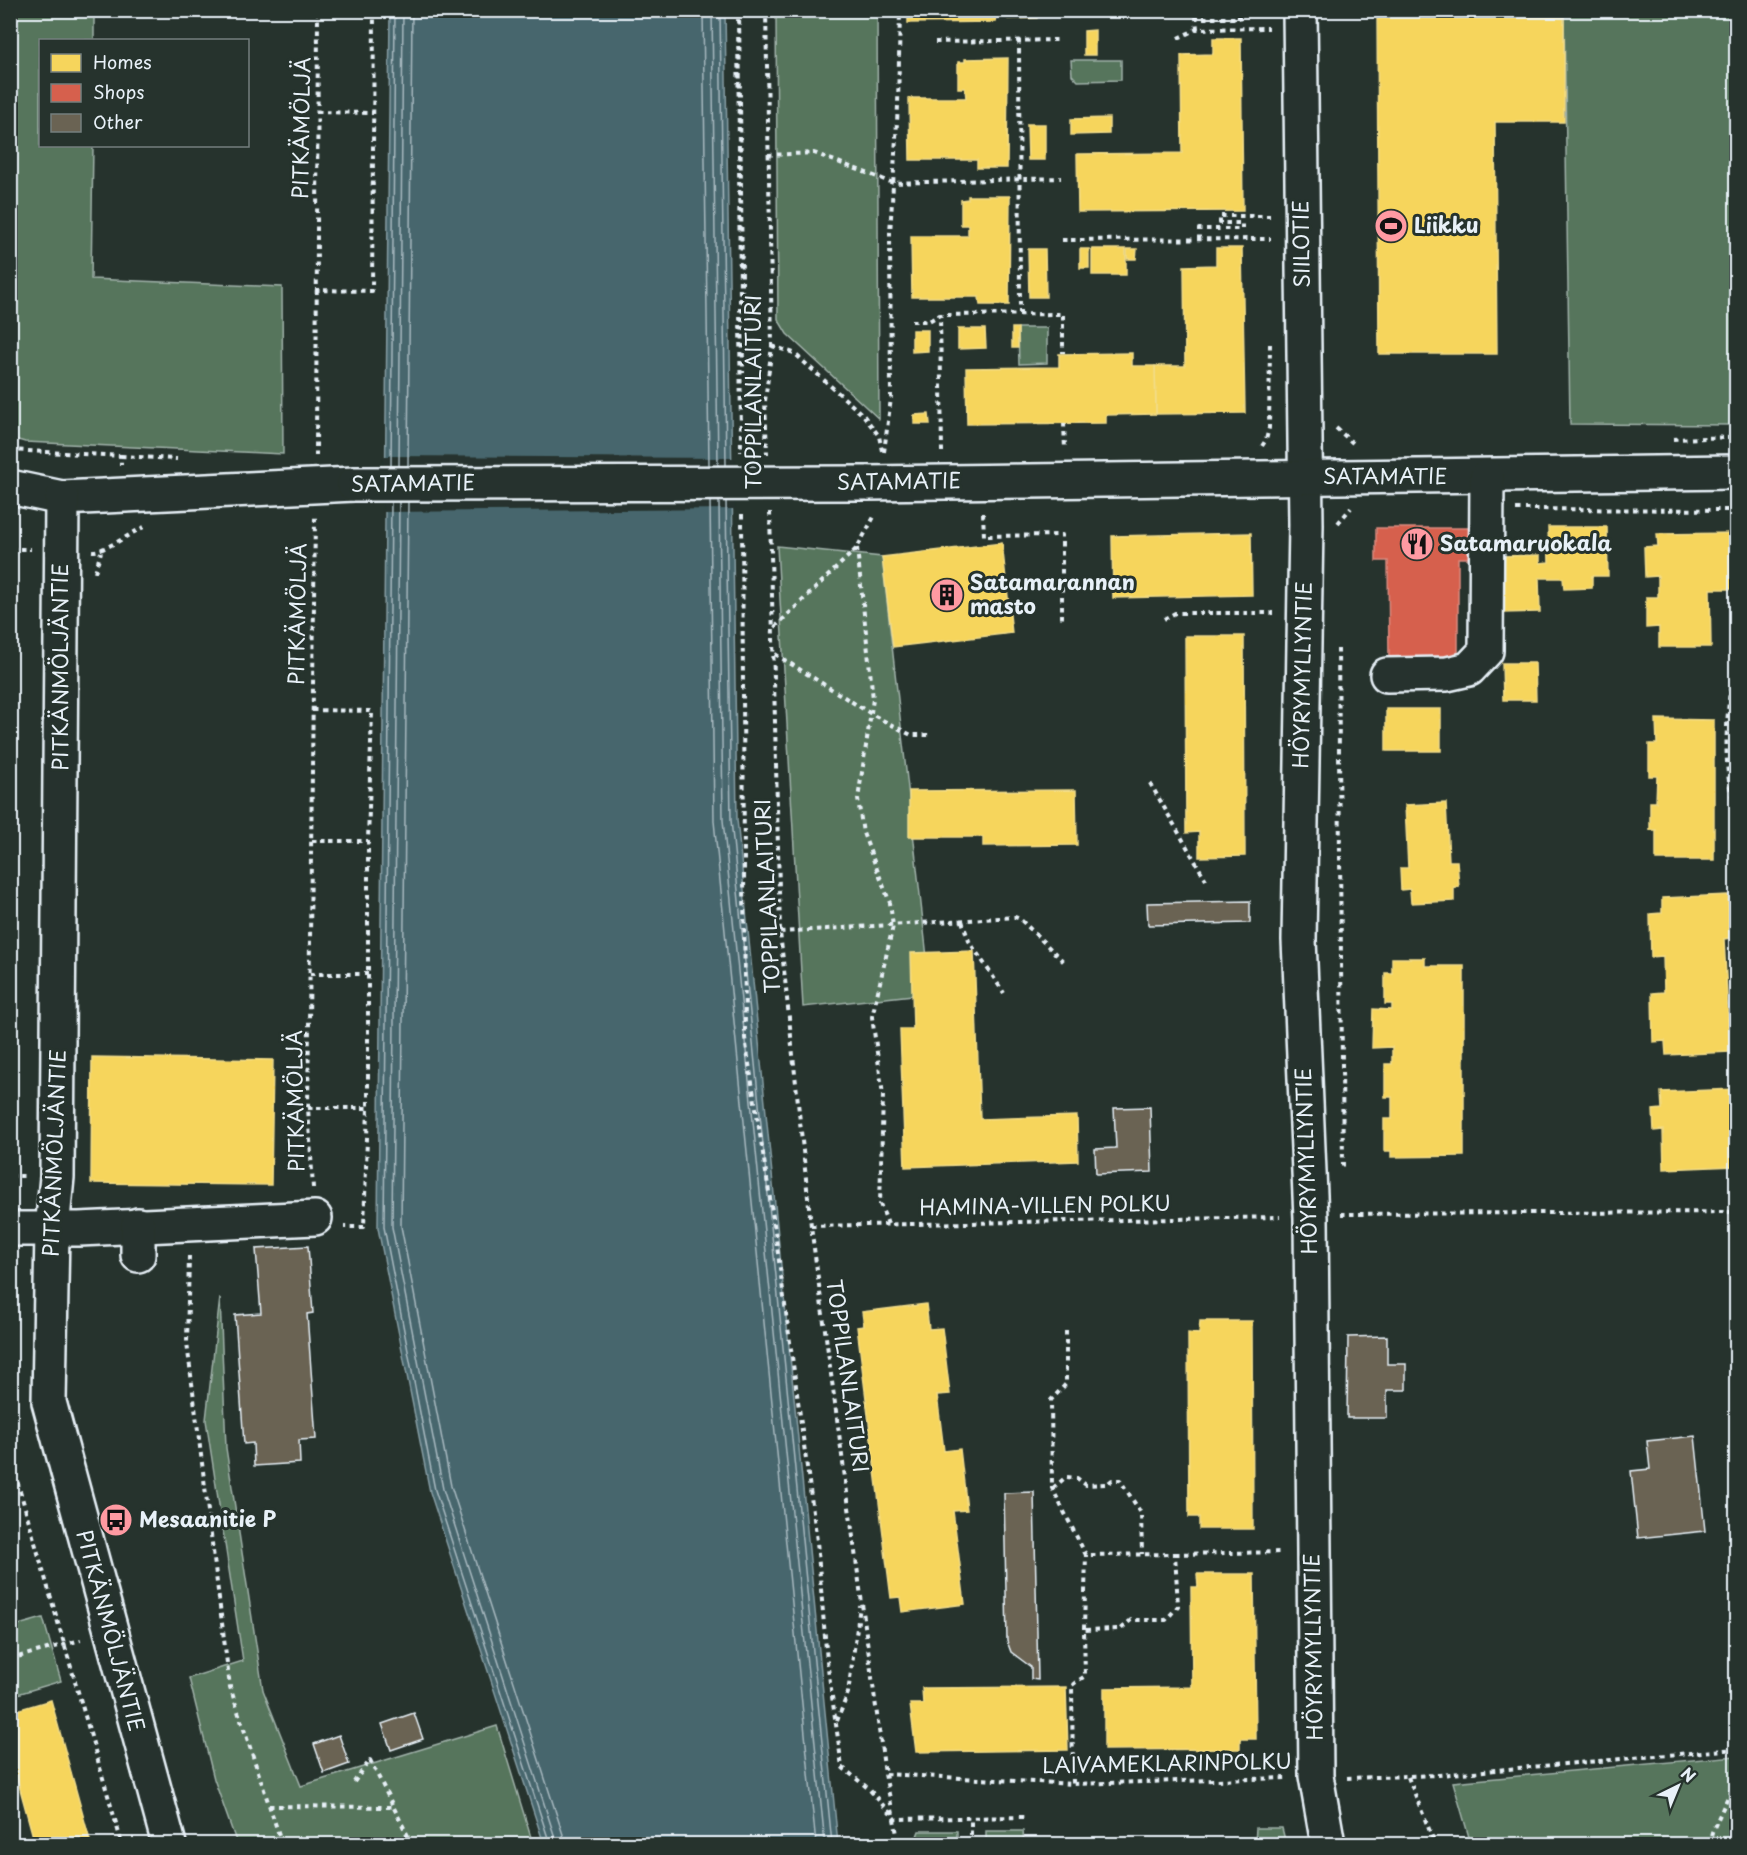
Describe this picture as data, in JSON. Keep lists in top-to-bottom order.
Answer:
{
  "streets": {
    "street": [
      "SIILOTIE",
      "SATAMATIE",
      "PITKÄNMÖLJÄNTIE",
      "HÖYRYMYLLYNTIE"
    ],
    "path": [
      "PITKÄMÖLJÄ",
      "TOPPILANLAITURI",
      "HAMINA-VILLEN POLKU",
      "LAIVAMEKLARINPOLKU"
    ]
  },
  "crossings": [
    ["PITKÄMÖLJÄ", "SATAMATIE"],
    ["SIILOTIE", "SATAMATIE"],
    ["SIILOTIE", "HÖYRYMYLLYNTIE"],
    ["TOPPILANLAITURI", "HAMINA-VILLEN POLKU"],
    ["TOPPILANLAITURI", "LAIVAMEKLARINPOLKU"],
    ["SATAMATIE", "PITKÄNMÖLJÄNTIE"],
    ["SATAMATIE", "HÖYRYMYLLYNTIE"],
    ["HÖYRYMYLLYNTIE", "HAMINA-VILLEN POLKU"],
    ["HÖYRYMYLLYNTIE", "LAIVAMEKLARINPOLKU"]
  ],
  "places": {
    "sports": ["Liikku"],
    "restaurant": ["Satamaruokala"],
    "building": ["Satamarannan masto"],
    "bus stop": ["Mesaanitie P"]
  },
  "legend": ["Homes", "Shops", "Other"],
  "north": "top right"
}
